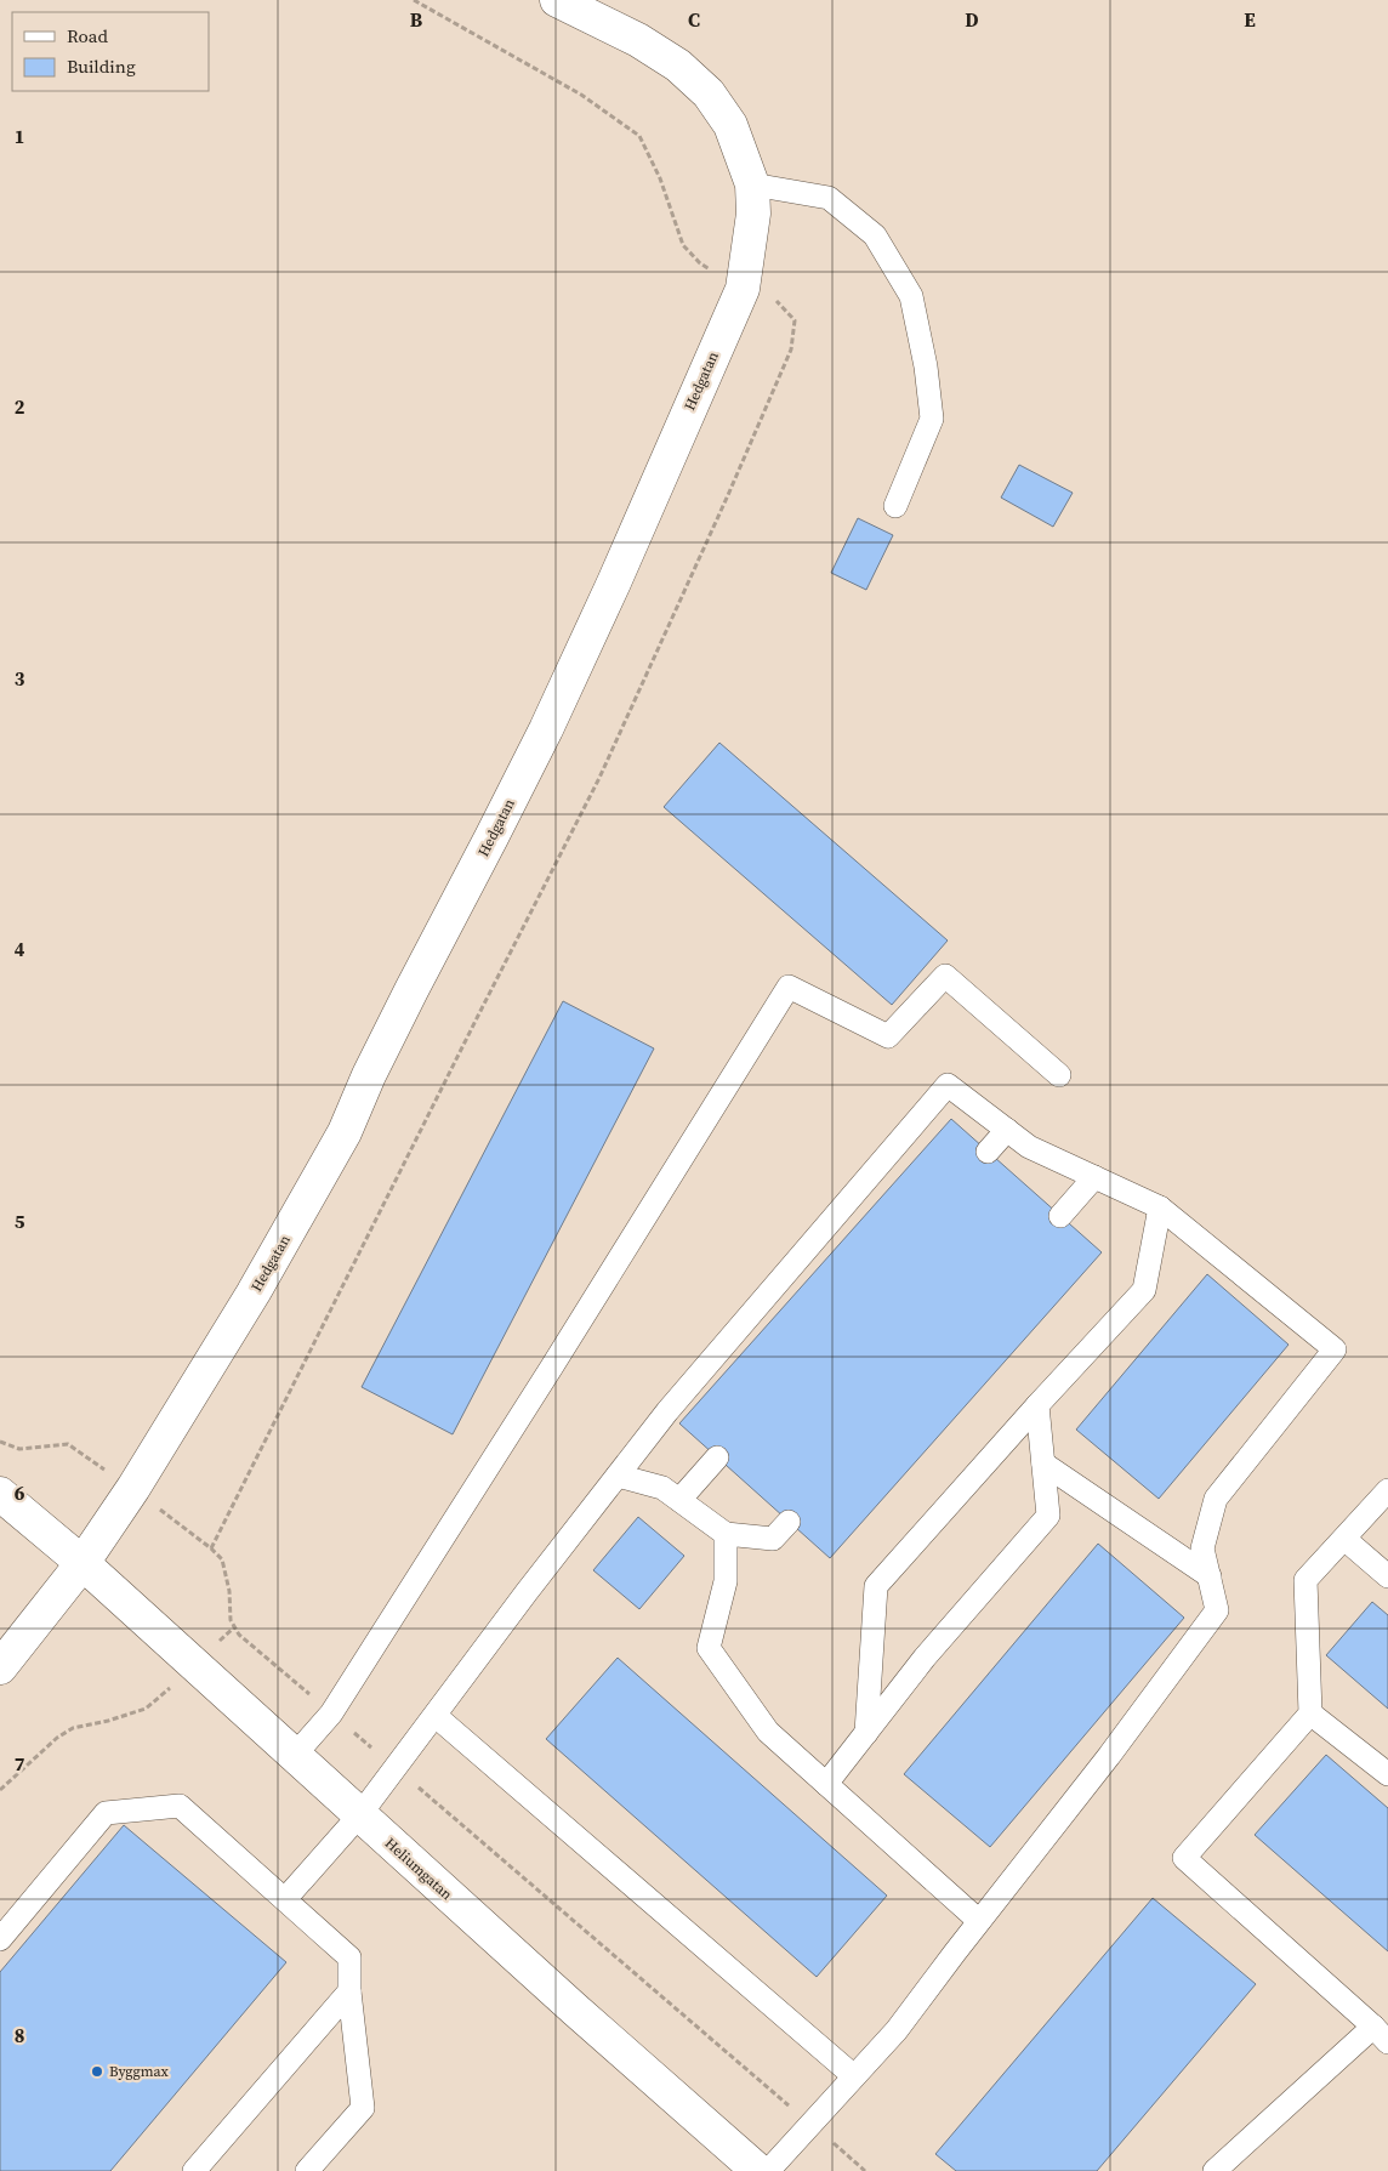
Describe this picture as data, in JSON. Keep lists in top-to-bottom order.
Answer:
{
  "streets": {
    "street": ["Hedgatan", "Heliumgatan"]
  },
  "crossings": [
    ["Hedgatan", "Heliumgatan"]
  ],
  "places": ["Byggmax"],
  "legend": ["Road", "Building"],
  "grid": {
    "columns": [
      "B",
      "C",
      "D",
      "E"
    ],
    "rows": [
      "1",
      "2",
      "3",
      "4",
      "5",
      "6",
      "7",
      "8"
    ]
  }
}
